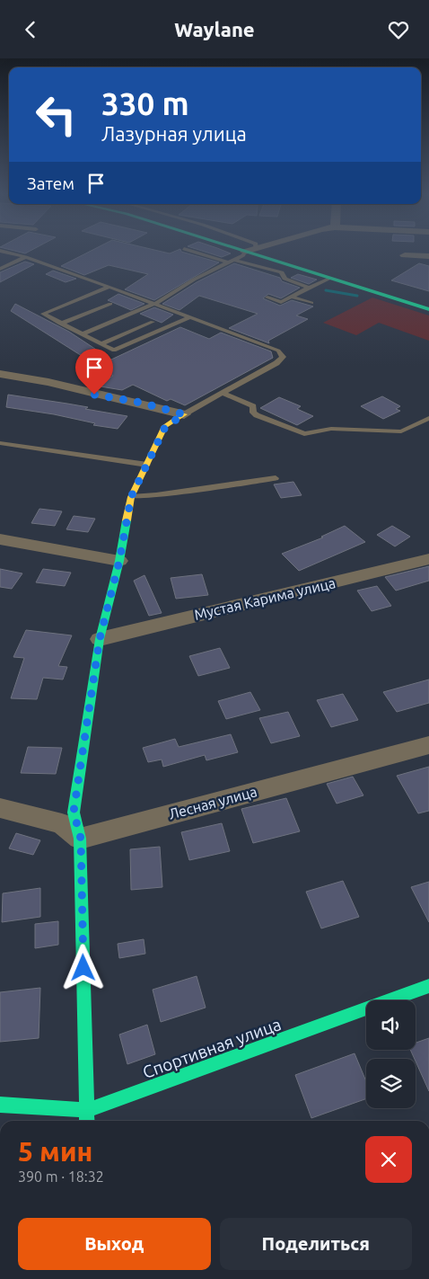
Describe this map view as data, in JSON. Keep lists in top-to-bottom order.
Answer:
{
  "streets": {
    "street": ["Мустая Карима улица", "Лесная улица", "Спортивная улица"]
  },
  "page": {
    "header": "Waylane",
    "turn": ["330 m", "Лазурная улица"],
    "then": "Затем",
    "heading": ["5 мин", "390 m · 18:32"],
    "buttons": ["Выход", "Поделиться"]
  }
}
